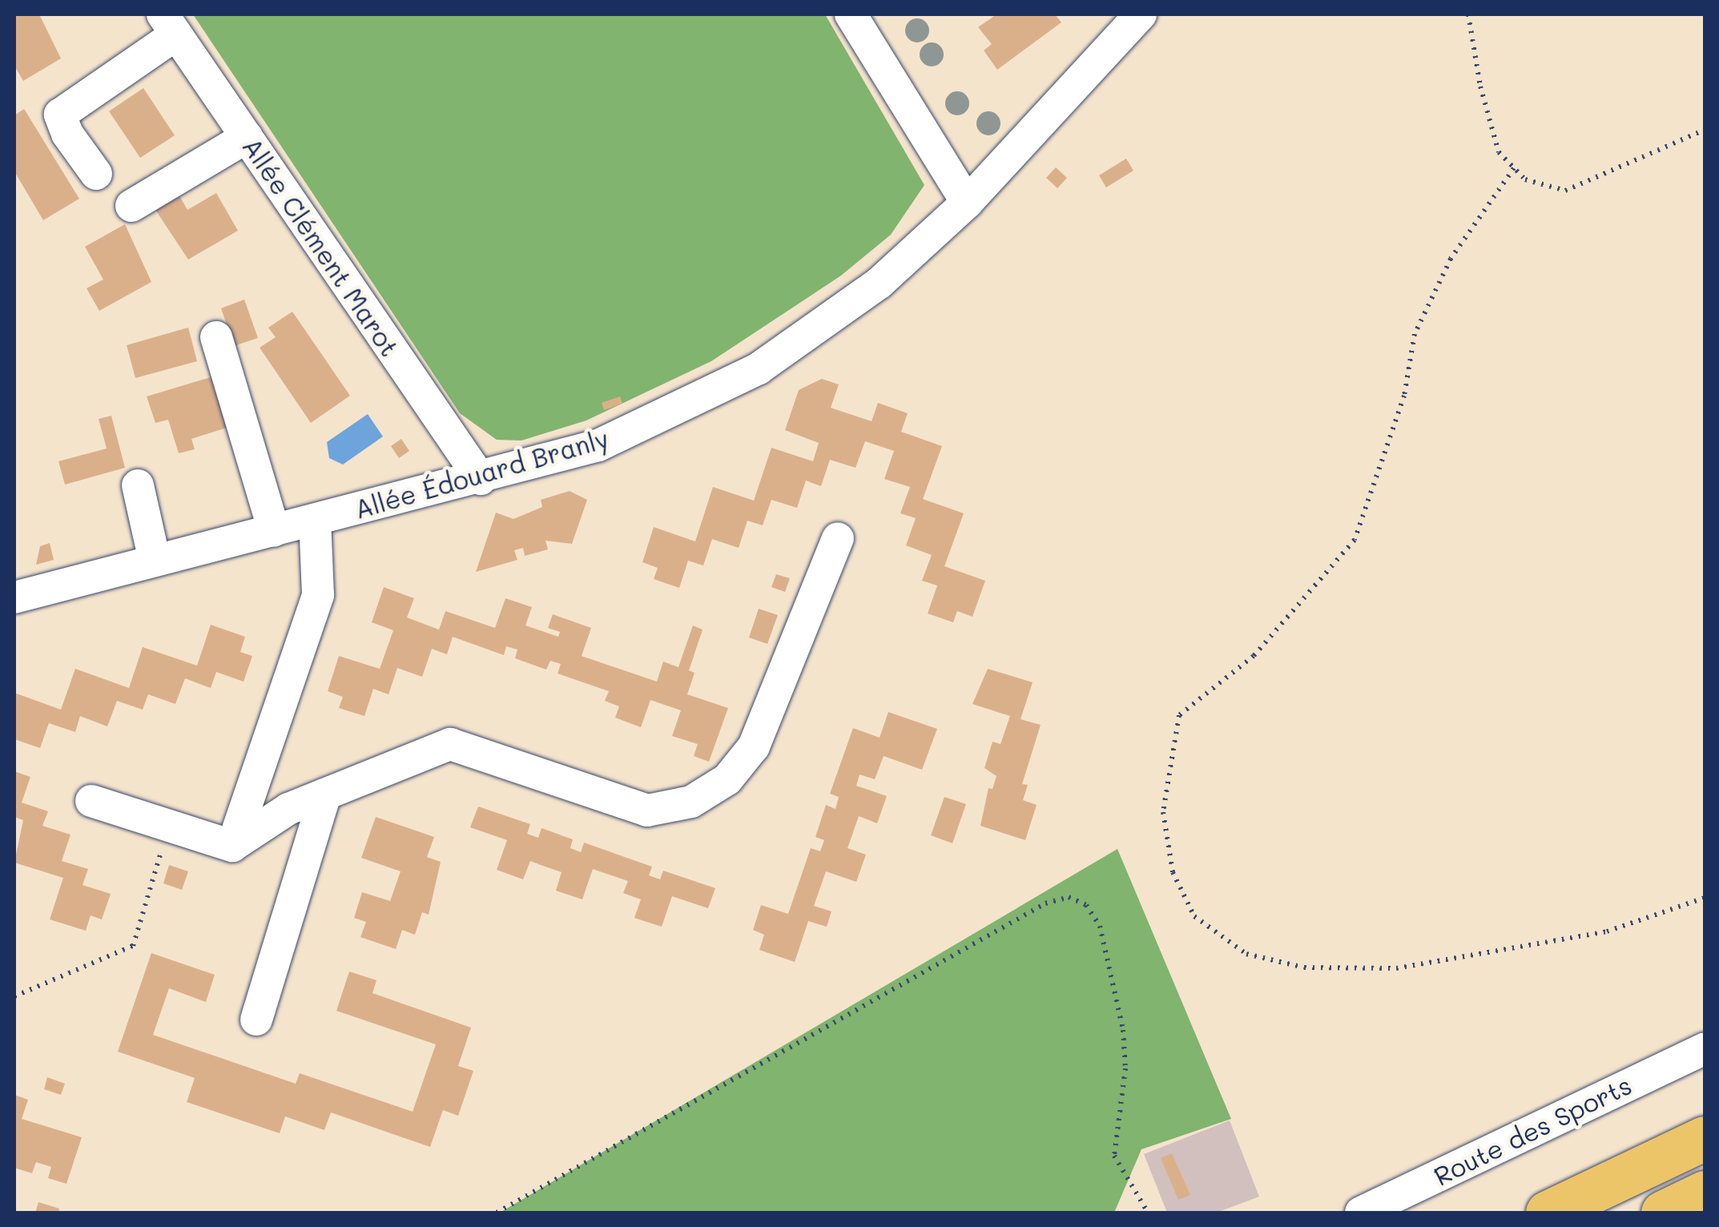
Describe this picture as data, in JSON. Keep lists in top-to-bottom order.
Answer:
{
  "streets": {
    "street": ["Allée Clément Marot", "Allée Édouard Branly", "Route des Sports"]
  },
  "crossings": [
    ["Allée Clément Marot", "Allée Édouard Branly"]
  ]
}
